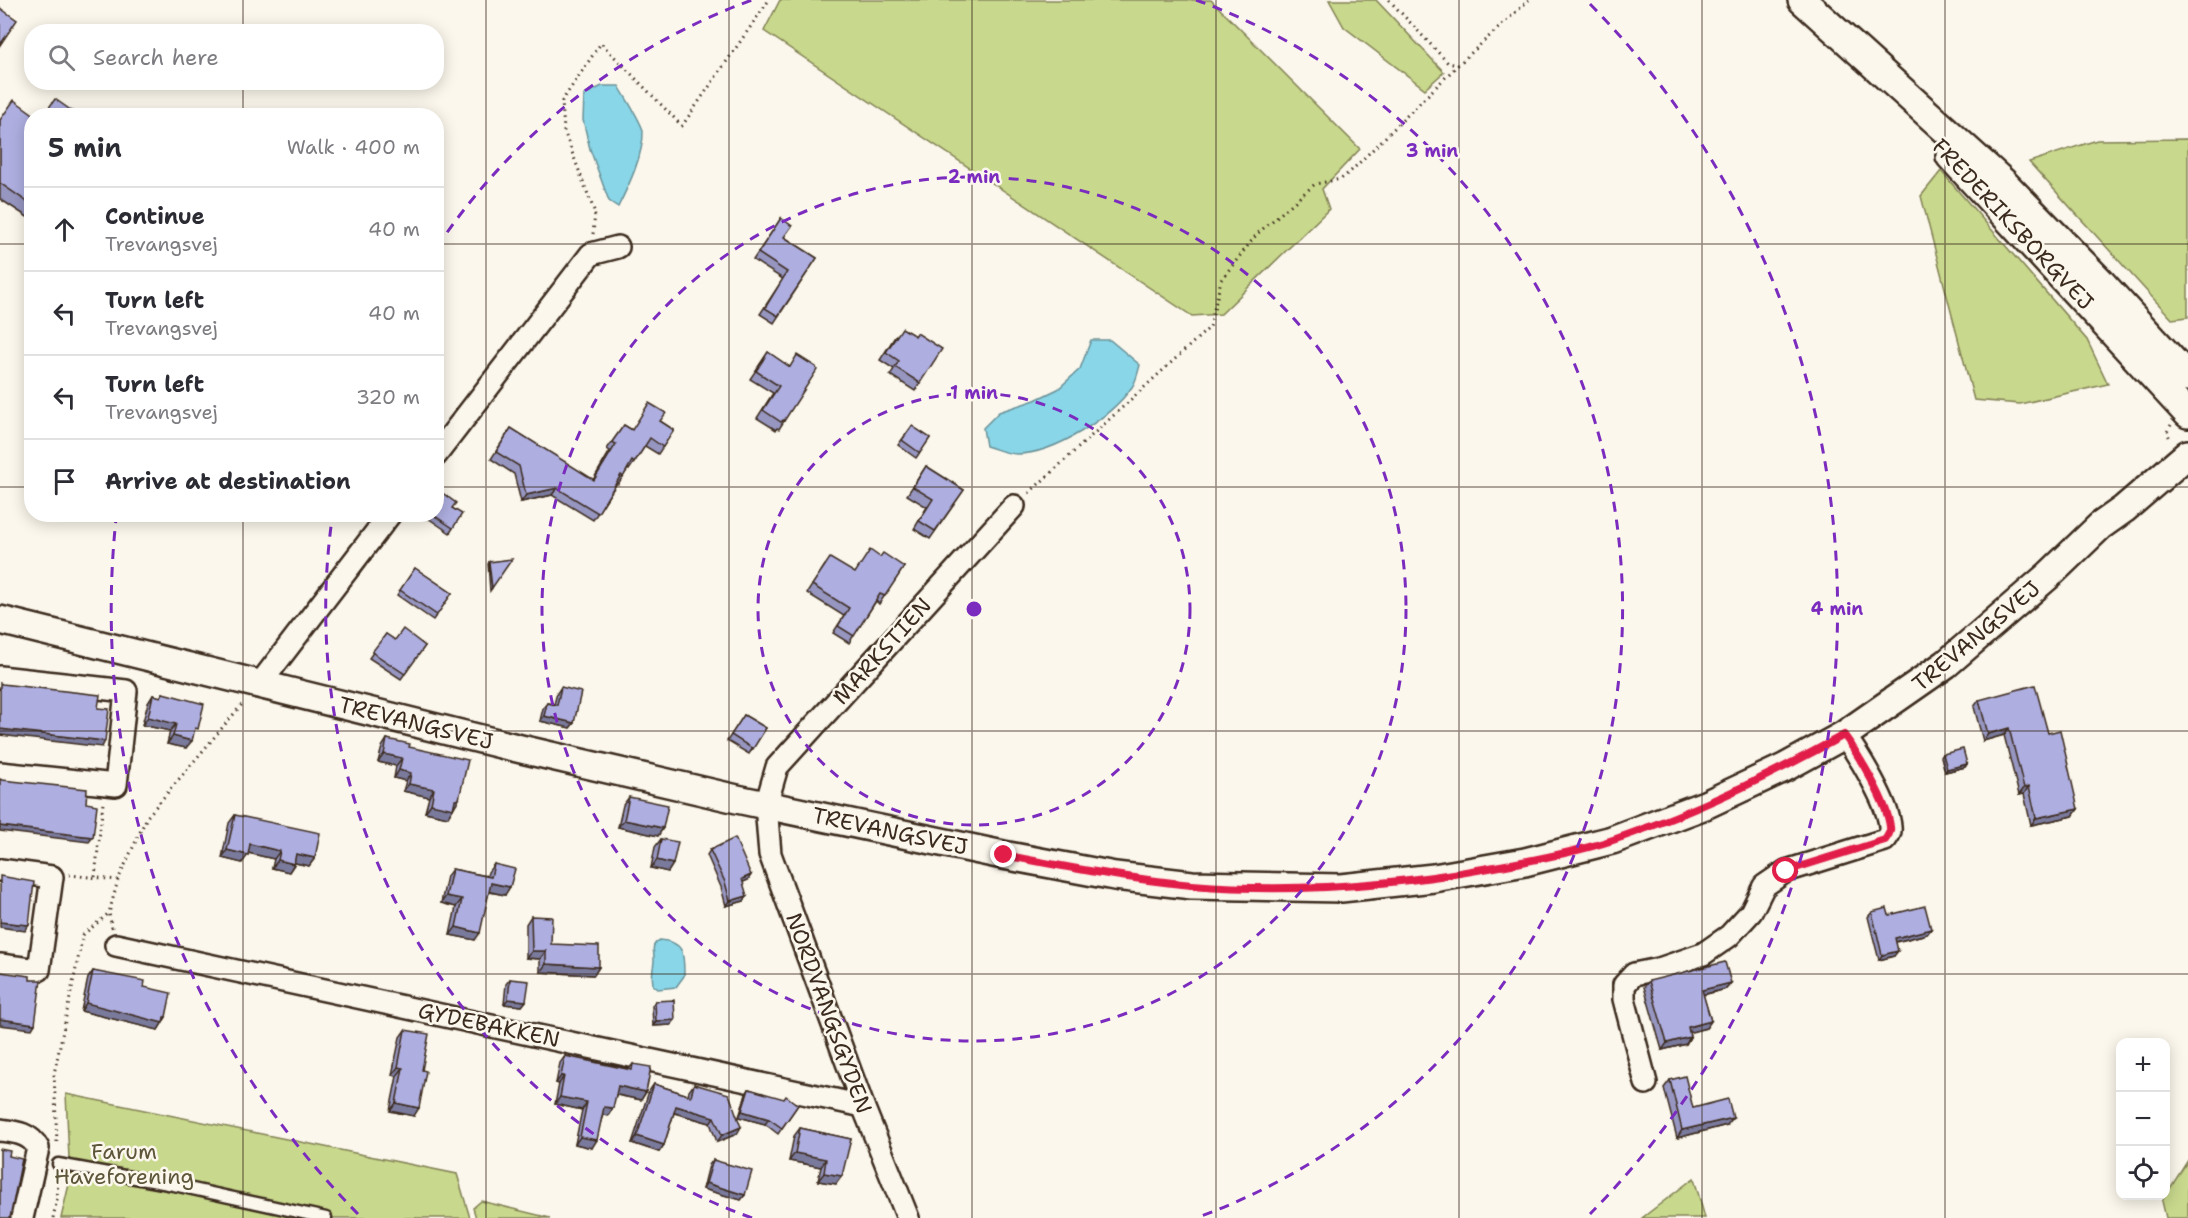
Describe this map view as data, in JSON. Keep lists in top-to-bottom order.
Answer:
{
  "streets": {
    "street": [
      "FREDERIKSBORGVEJ",
      "TREVANGSVEJ",
      "MARKSTIEN",
      "NORDVANGSGYDEN",
      "GYDEBAKKEN"
    ]
  },
  "crossings": [
    ["TREVANGSVEJ", "MARKSTIEN"],
    ["TREVANGSVEJ", "NORDVANGSGYDEN"],
    ["MARKSTIEN", "NORDVANGSGYDEN"],
    ["NORDVANGSGYDEN", "GYDEBAKKEN"]
  ],
  "parks": ["Farum Haveforening"],
  "page": {
    "search": "Search here",
    "heading": ["5 min", "Walk · 400 m"],
    "list": [
      ["Continue", "Trevangsvej", "40 m"],
      ["Turn left", "Trevangsvej", "40 m"],
      ["Turn left", "Trevangsvej", "320 m"],
      "Arrive at destination"
    ],
    "map_buttons": ["+", "−"]
  },
  "rings": [
    "3 min",
    "2 min",
    "1 min",
    "4 min"
  ]
}
